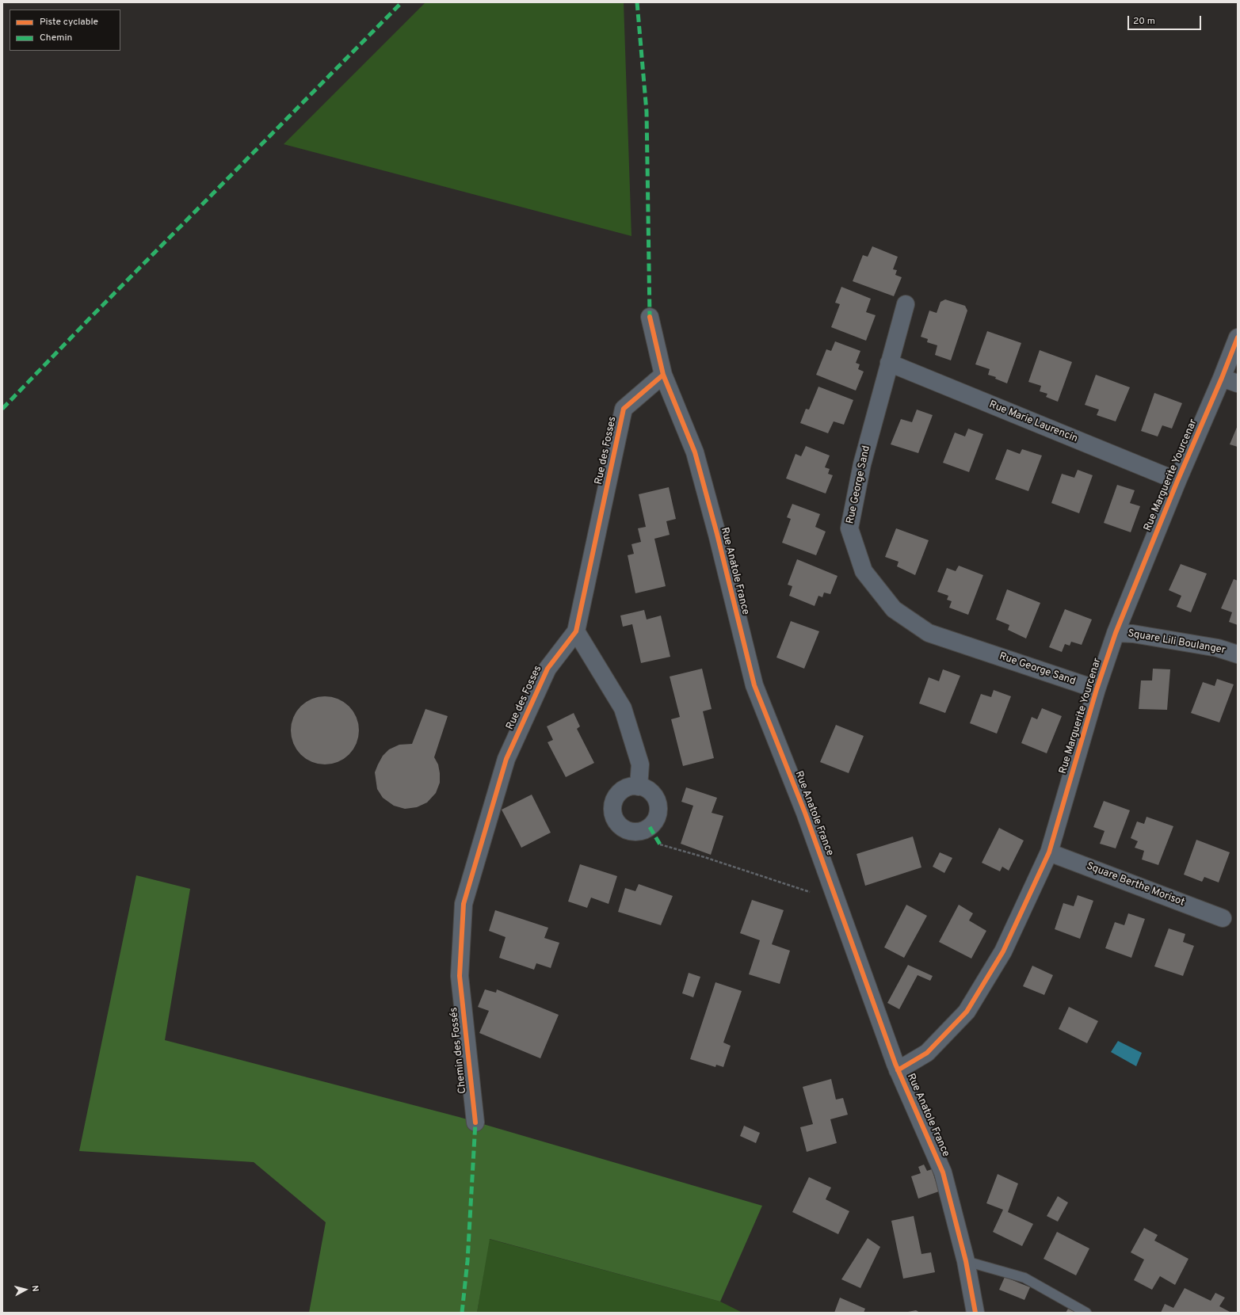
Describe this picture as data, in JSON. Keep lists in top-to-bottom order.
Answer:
{
  "streets": {
    "street": [
      "Rue Marie Laurencin",
      "Rue des Fosses",
      "Rue Marguerite Yourcenar",
      "Rue George Sand",
      "Rue Anatole France",
      "Square Lili Boulanger",
      "Square Berthe Morisot",
      "Chemin des Fossés"
    ]
  },
  "crossings": [
    ["Rue Marie Laurencin", "Rue Marguerite Yourcenar"],
    ["Rue Marie Laurencin", "Rue George Sand"],
    ["Rue des Fosses", "Rue Anatole France"],
    ["Rue des Fosses", "Chemin des Fossés"],
    ["Rue Marguerite Yourcenar", "Rue George Sand"],
    ["Rue Marguerite Yourcenar", "Rue Anatole France"],
    ["Rue Marguerite Yourcenar", "Square Lili Boulanger"],
    ["Rue Marguerite Yourcenar", "Square Berthe Morisot"]
  ],
  "legend": ["Piste cyclable", "Chemin"],
  "scale_bar": "20 m",
  "north": "right"
}
